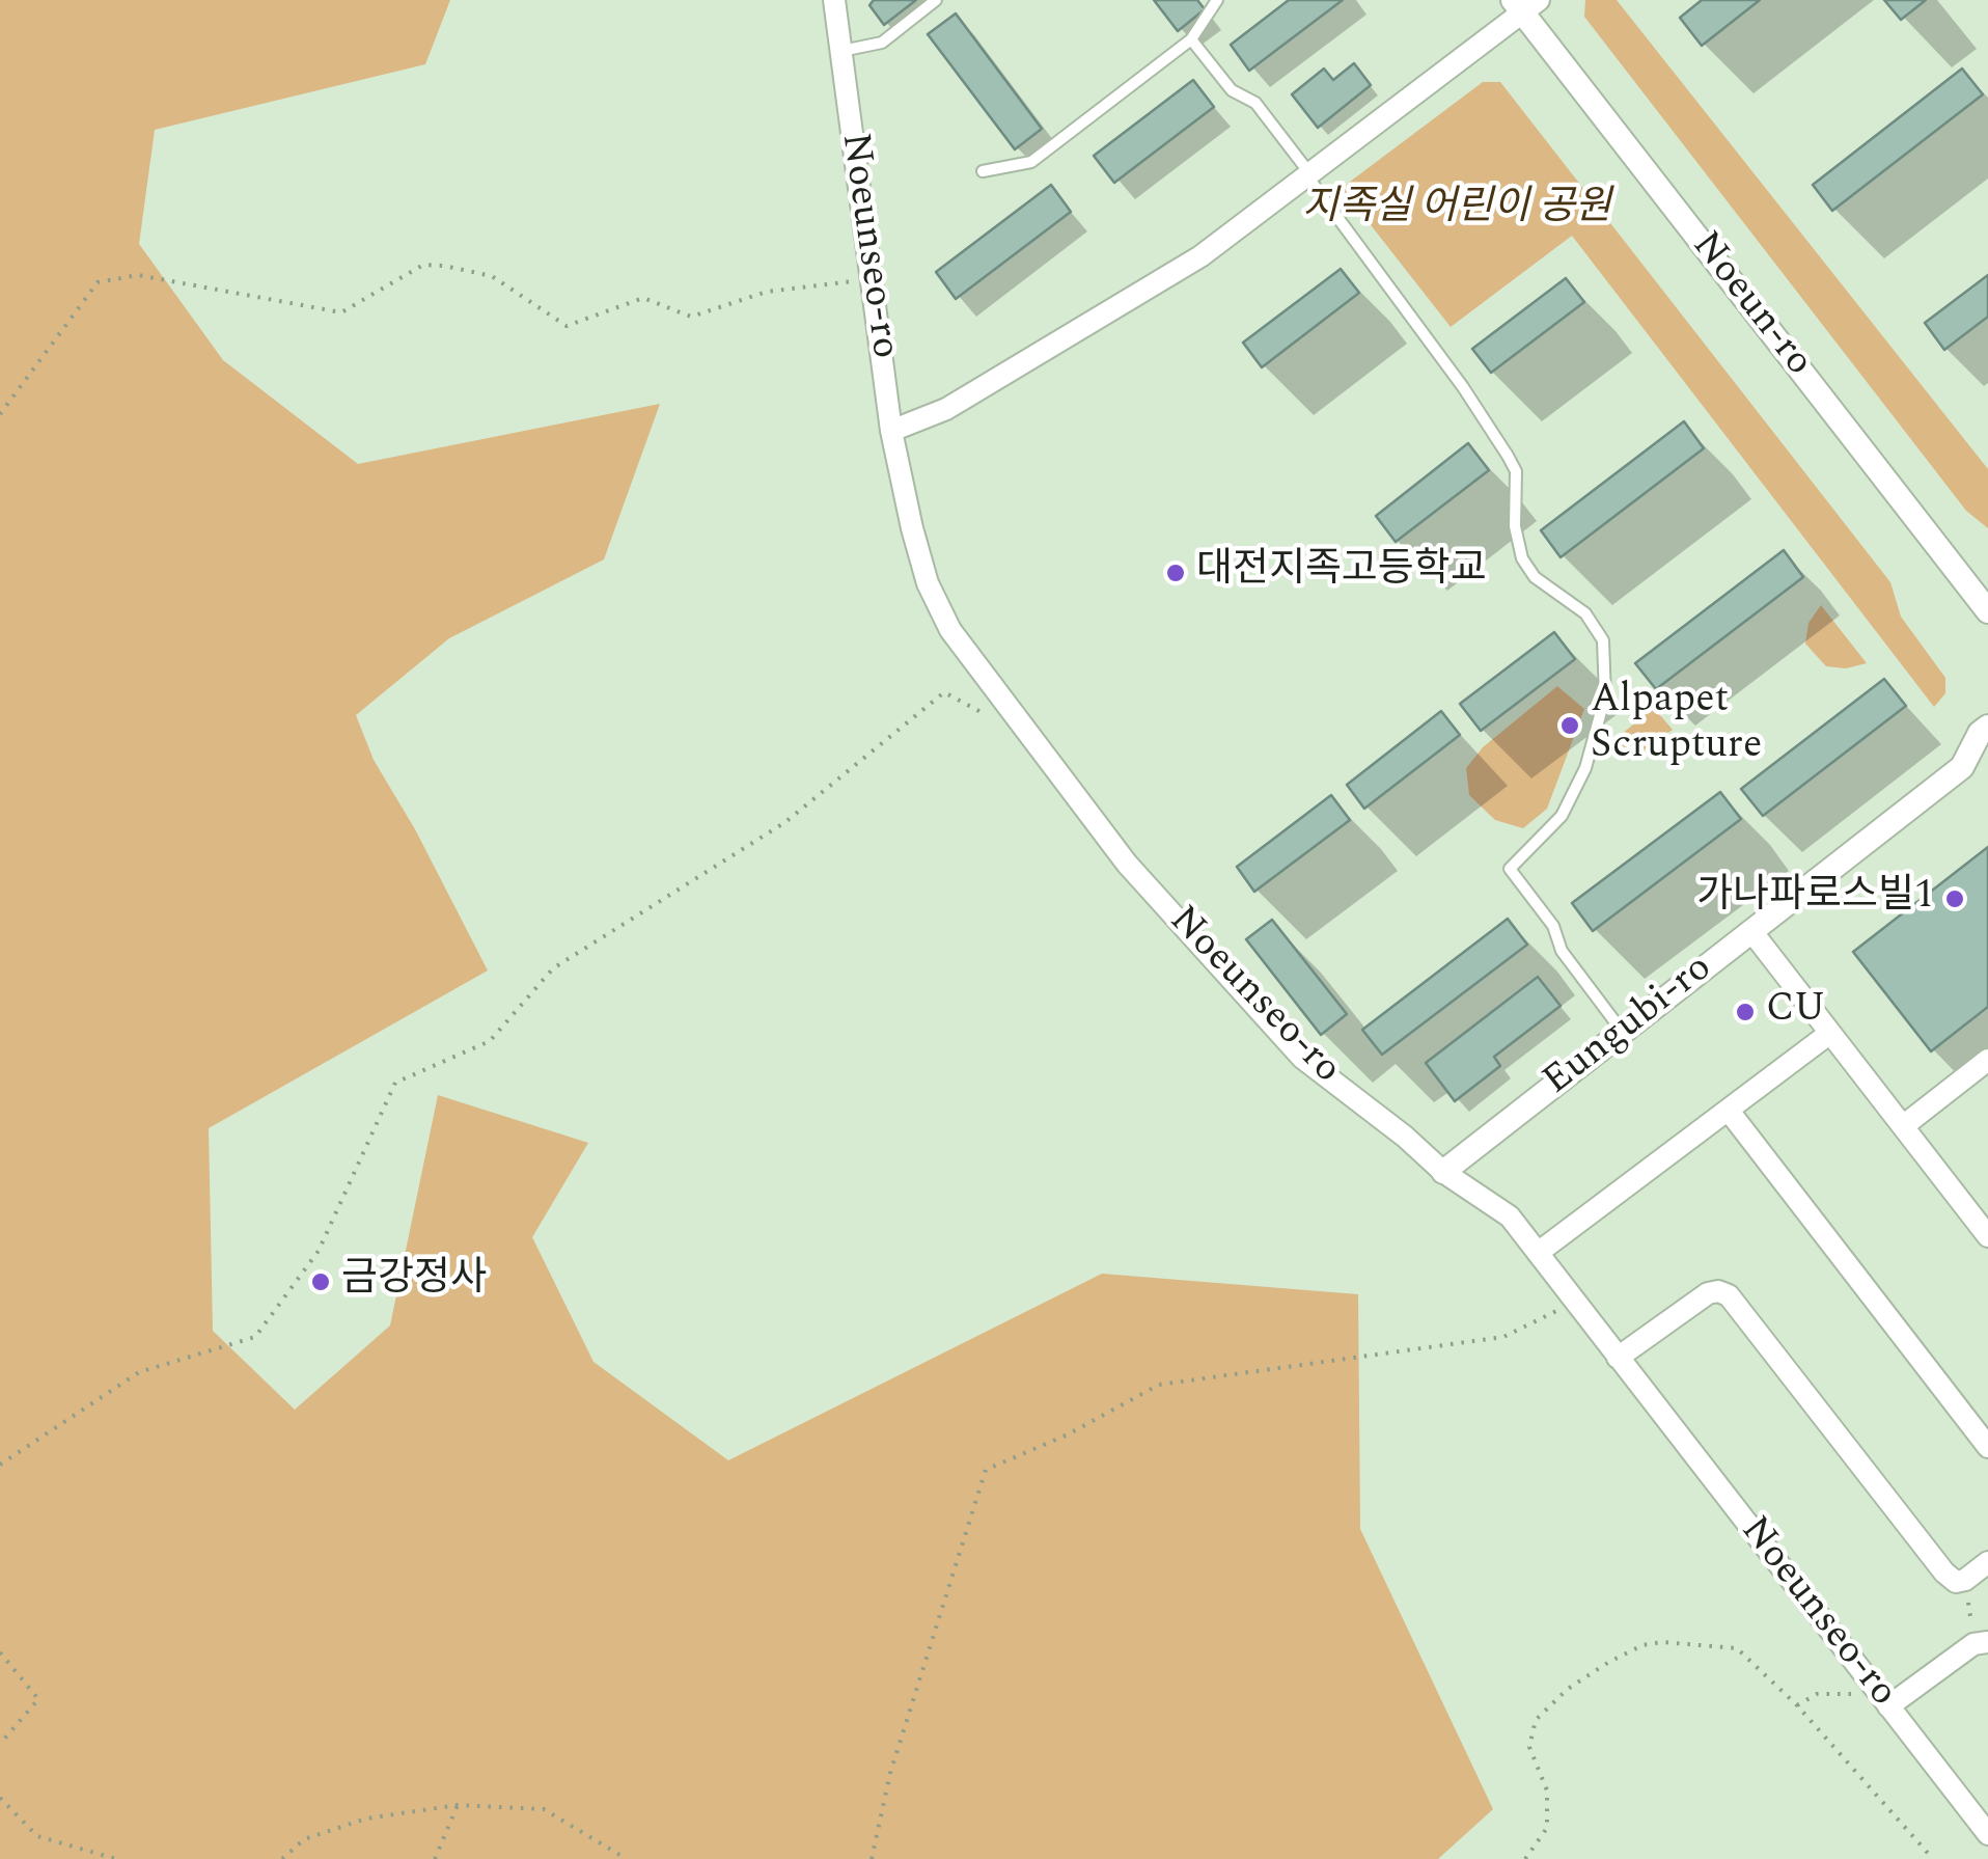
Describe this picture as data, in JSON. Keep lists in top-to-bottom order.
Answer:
{
  "streets": {
    "street": ["Noeunseo-ro", "Noeun-ro", "Eungubi-ro"]
  },
  "crossings": [
    ["Noeunseo-ro", "Eungubi-ro"]
  ],
  "parks": ["지족실 어린이 공원"],
  "places": [
    "대전지족고등학교",
    "Alpapet Scrupture",
    "가나파로스빌1",
    "CU",
    "금강정사"
  ]
}
